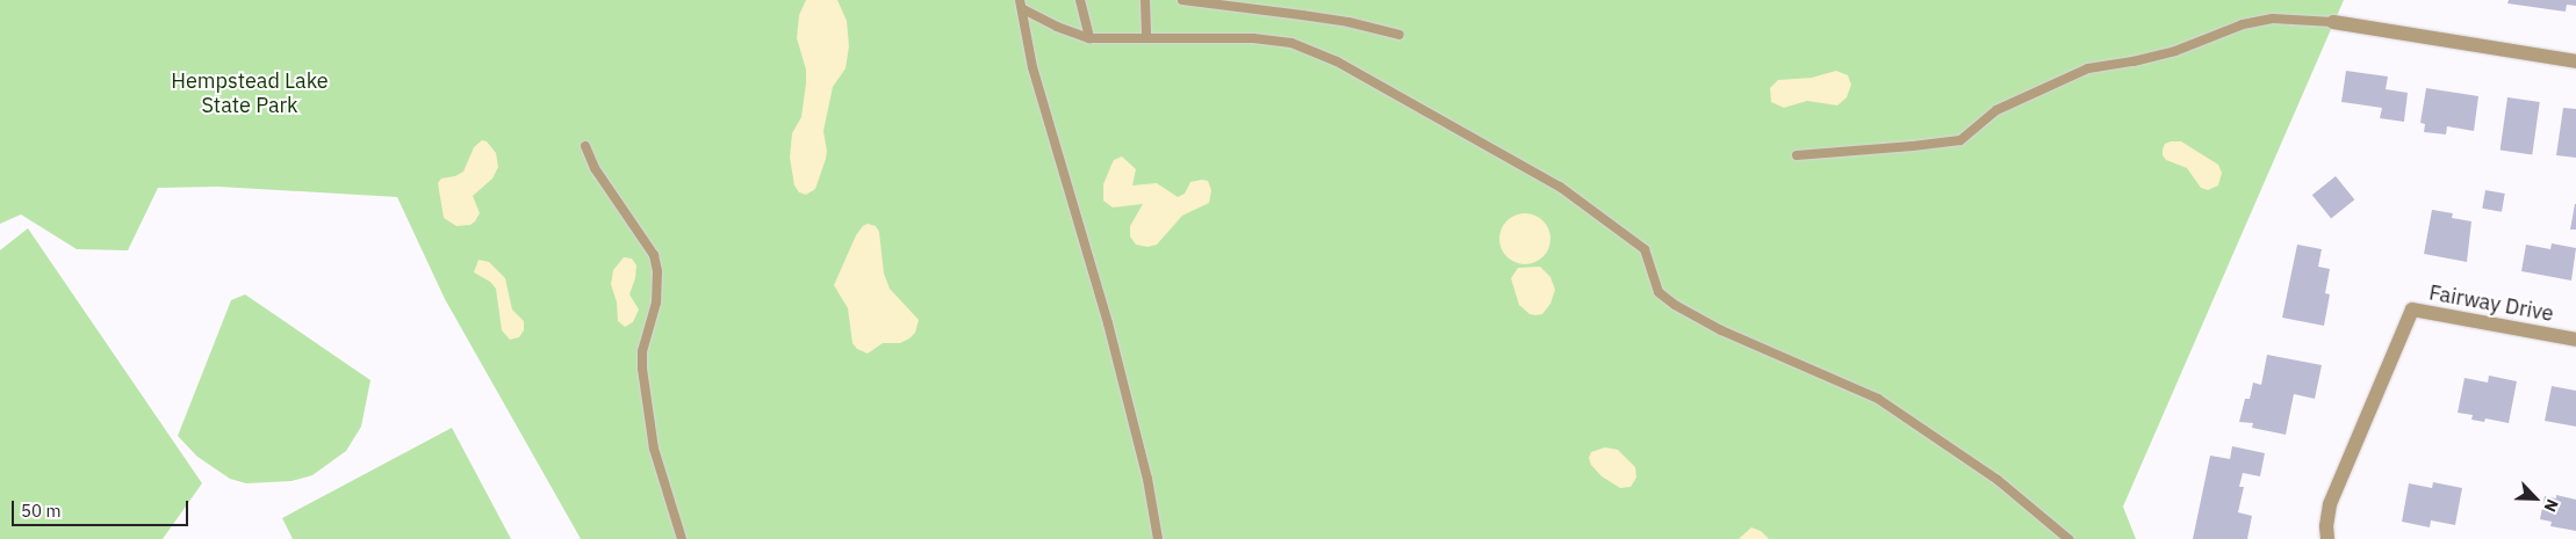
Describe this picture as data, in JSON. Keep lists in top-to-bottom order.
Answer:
{
  "streets": {
    "street": ["Fairway Drive"]
  },
  "parks": ["Hempstead Lake State Park"],
  "scale_bar": "50 m",
  "north": "bottom right"
}
